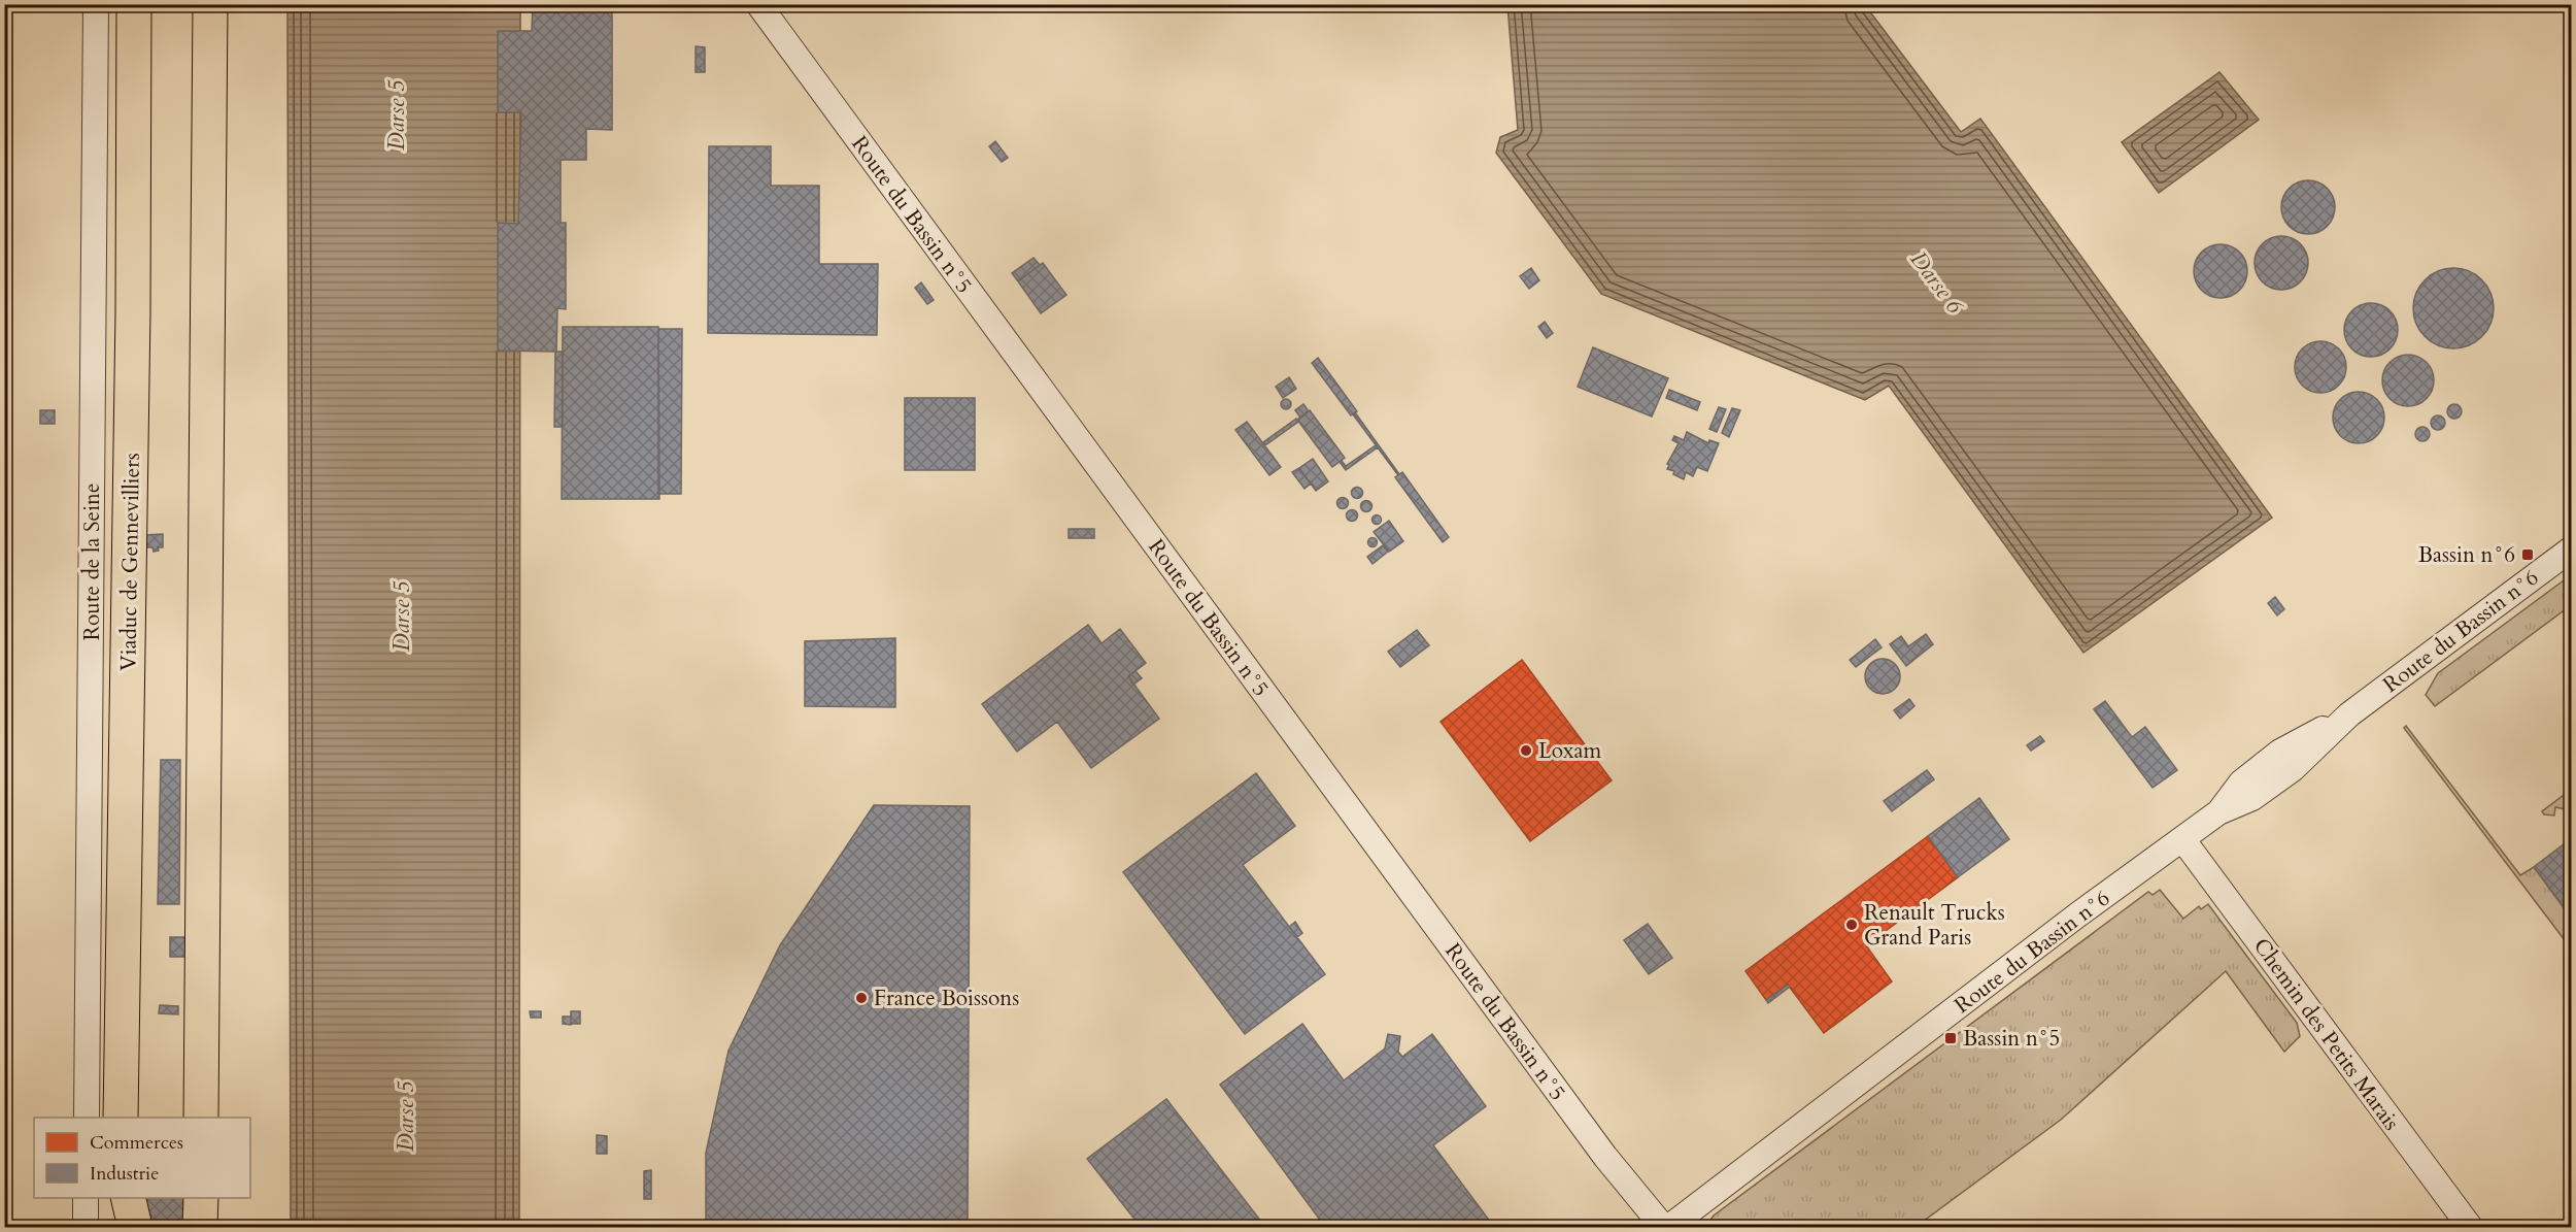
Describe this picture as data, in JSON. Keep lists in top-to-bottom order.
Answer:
{
  "streets": {
    "highway": ["Viaduc de Gennevilliers"],
    "street": [
      "Route du Bassin n°5",
      "Route de la Seine",
      "Route du Bassin n°6",
      "Chemin des Petits Marais"
    ]
  },
  "crossings": [
    ["Route du Bassin n°6", "Chemin des Petits Marais"]
  ],
  "water": ["Darse 5", "Darse 6"],
  "places": {
    "transit": ["Bassin n°6", "Bassin n°5"],
    "other": ["Loxam", "Renault Trucks Grand Paris", "France Boissons"]
  },
  "legend": ["Commerces", "Industrie"]
}
